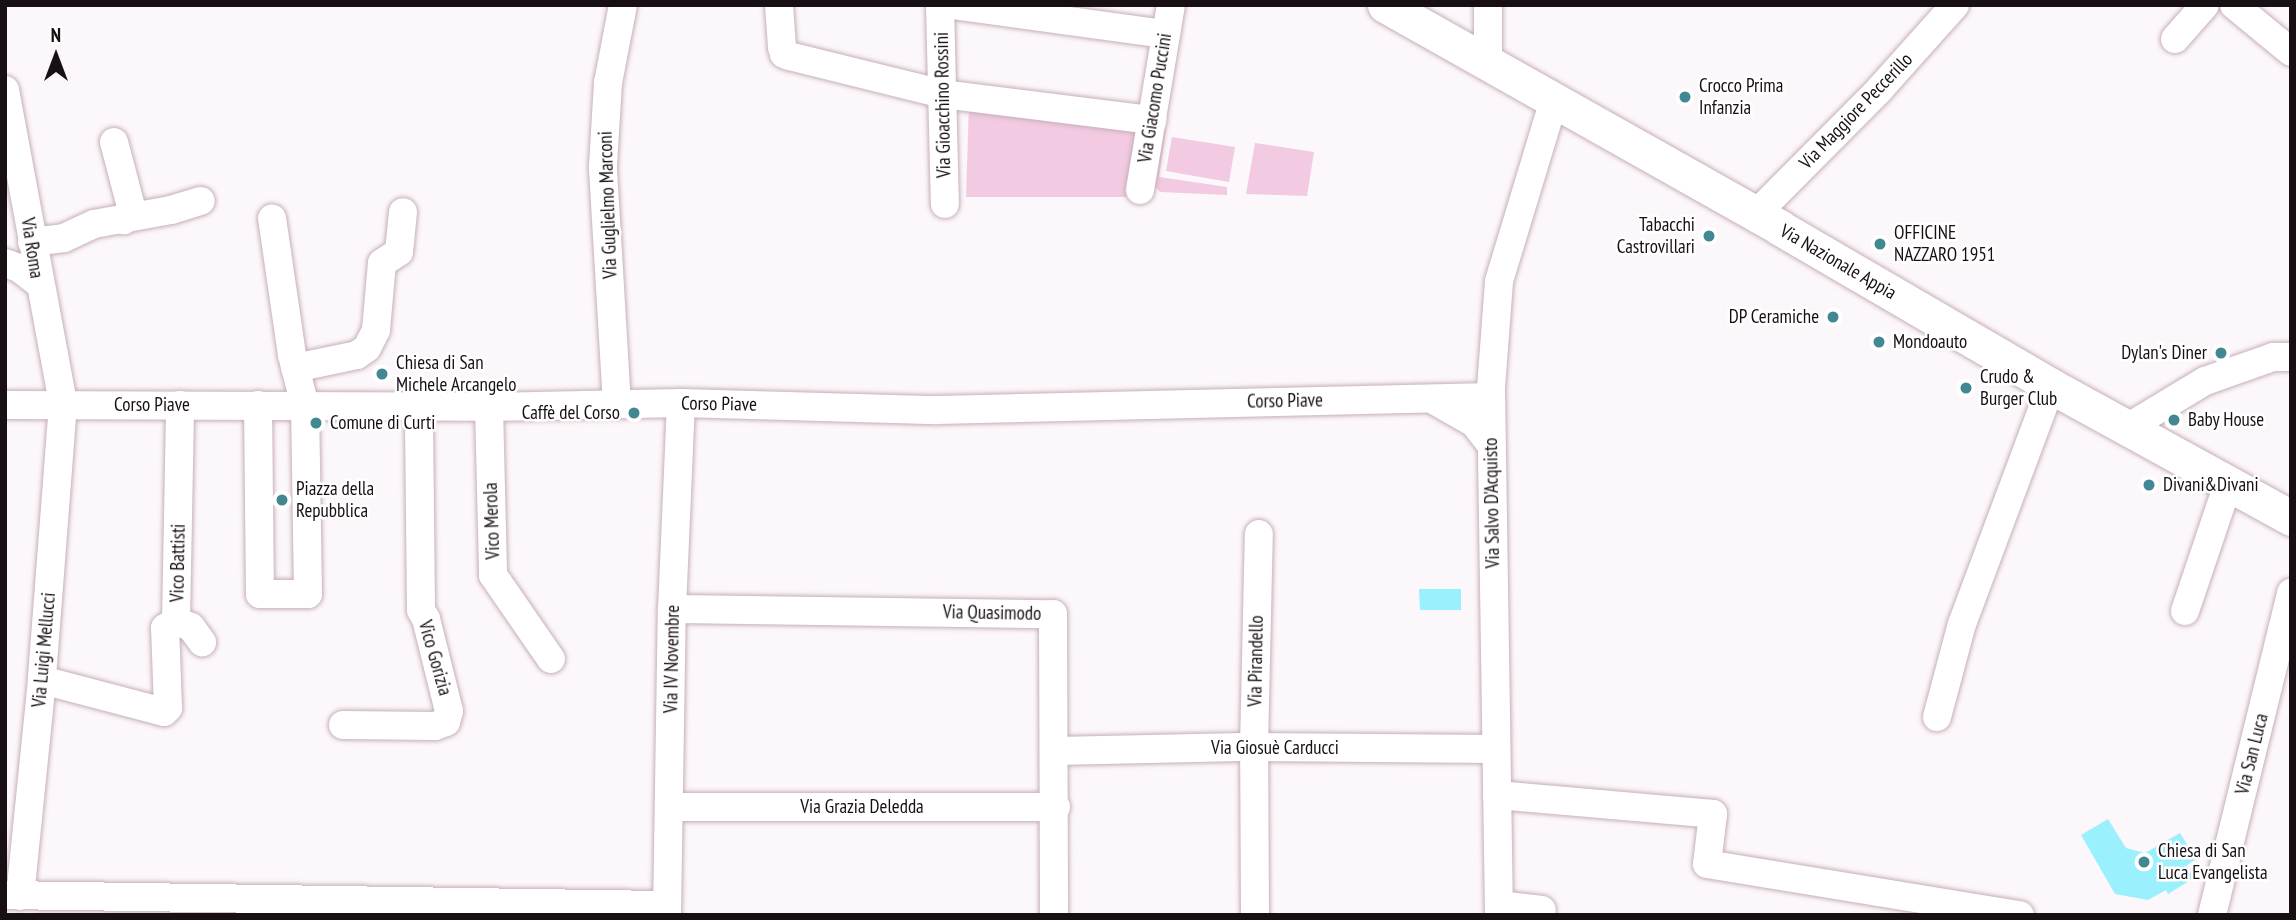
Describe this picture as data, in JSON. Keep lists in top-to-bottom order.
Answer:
{
  "streets": {
    "main road": ["Via Nazionale Appia"],
    "street": [
      "Via Giacomo Puccini",
      "Via Gioacchino Rossini",
      "Via Maggiore Peccerillo",
      "Via Guglielmo Marconi",
      "Via Roma",
      "Corso Piave",
      "Via Salvo D'Acquisto",
      "Vico Merola",
      "Vico Battisti",
      "Via Quasimodo",
      "Via Luigi Mellucci",
      "Vico Gorizia",
      "Via IV Novembre",
      "Via Pirandello",
      "Via Giosuè Carducci",
      "Via San Luca",
      "Via Grazia Deledda"
    ]
  },
  "crossings": [
    ["Via Maggiore Peccerillo", "Via Nazionale Appia"],
    ["Via Guglielmo Marconi", "Corso Piave"],
    ["Via Roma", "Corso Piave"],
    ["Via Roma", "Via Luigi Mellucci"],
    ["Via Nazionale Appia", "Via Salvo D'Acquisto"],
    ["Corso Piave", "Via Salvo D'Acquisto"],
    ["Corso Piave", "Vico Merola"],
    ["Corso Piave", "Vico Battisti"],
    ["Corso Piave", "Via Luigi Mellucci"],
    ["Corso Piave", "Vico Gorizia"],
    ["Corso Piave", "Via IV Novembre"],
    ["Via Salvo D'Acquisto", "Via Giosuè Carducci"],
    ["Vico Battisti", "Via Luigi Mellucci"],
    ["Via Quasimodo", "Via IV Novembre"],
    ["Via Quasimodo", "Via Giosuè Carducci"],
    ["Via Quasimodo", "Via Grazia Deledda"],
    ["Via IV Novembre", "Via Grazia Deledda"],
    ["Via Pirandello", "Via Giosuè Carducci"]
  ],
  "places": [
    "Crocco Prima Infanzia",
    "Tabacchi Castrovillari",
    "OFFICINE NAZZARO 1951",
    "DP Ceramiche",
    "Mondoauto",
    "Dylan's Diner",
    "Chiesa di San Michele Arcangelo",
    "Crudo & Burger Club",
    "Caffè del Corso",
    "Baby House",
    "Comune di Curti",
    "Divani&Divani",
    "Piazza della Repubblica",
    "Chiesa di San Luca Evangelista"
  ],
  "north": "top"
}
